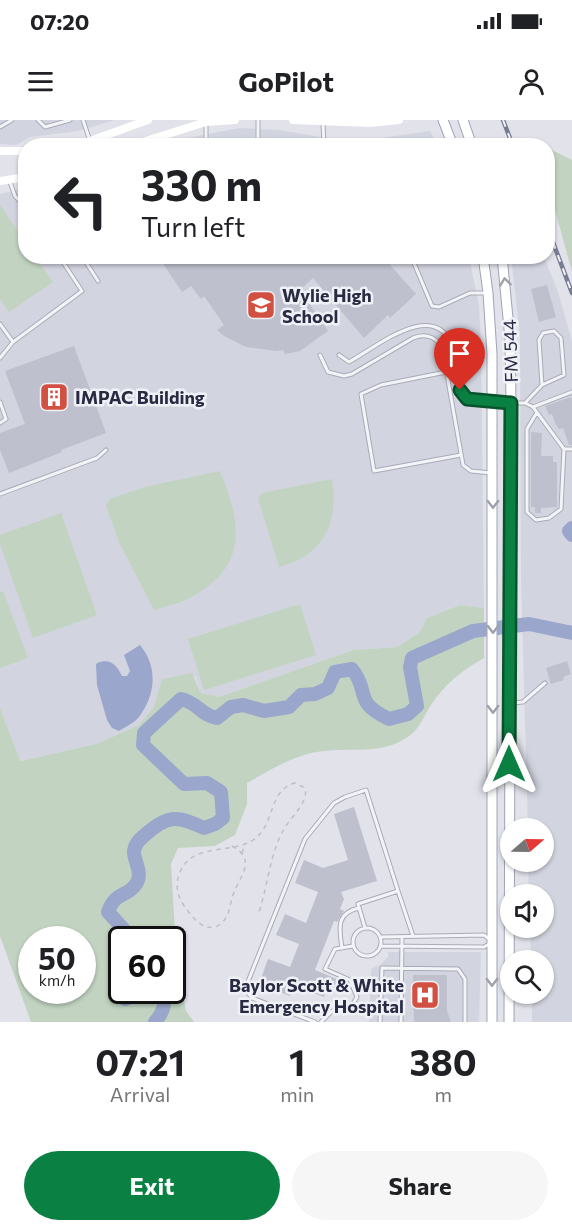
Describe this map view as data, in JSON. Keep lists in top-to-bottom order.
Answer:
{
  "streets": {
    "main road": ["FM 544"]
  },
  "places": {
    "school or university": ["Wylie High School"],
    "building": ["IMPAC Building"],
    "hospital": ["Baylor Scott & White Emergency Hospital"]
  },
  "north": "right",
  "page": {
    "status": "07:20",
    "header": "GoPilot",
    "turn": ["330 m", "Turn left"],
    "speed": "50 km/h",
    "limit": "60",
    "eta": [
      "07:21",
      "Arrival",
      "1",
      "min",
      "380",
      "m"
    ],
    "buttons": ["Exit", "Share"]
  }
}
